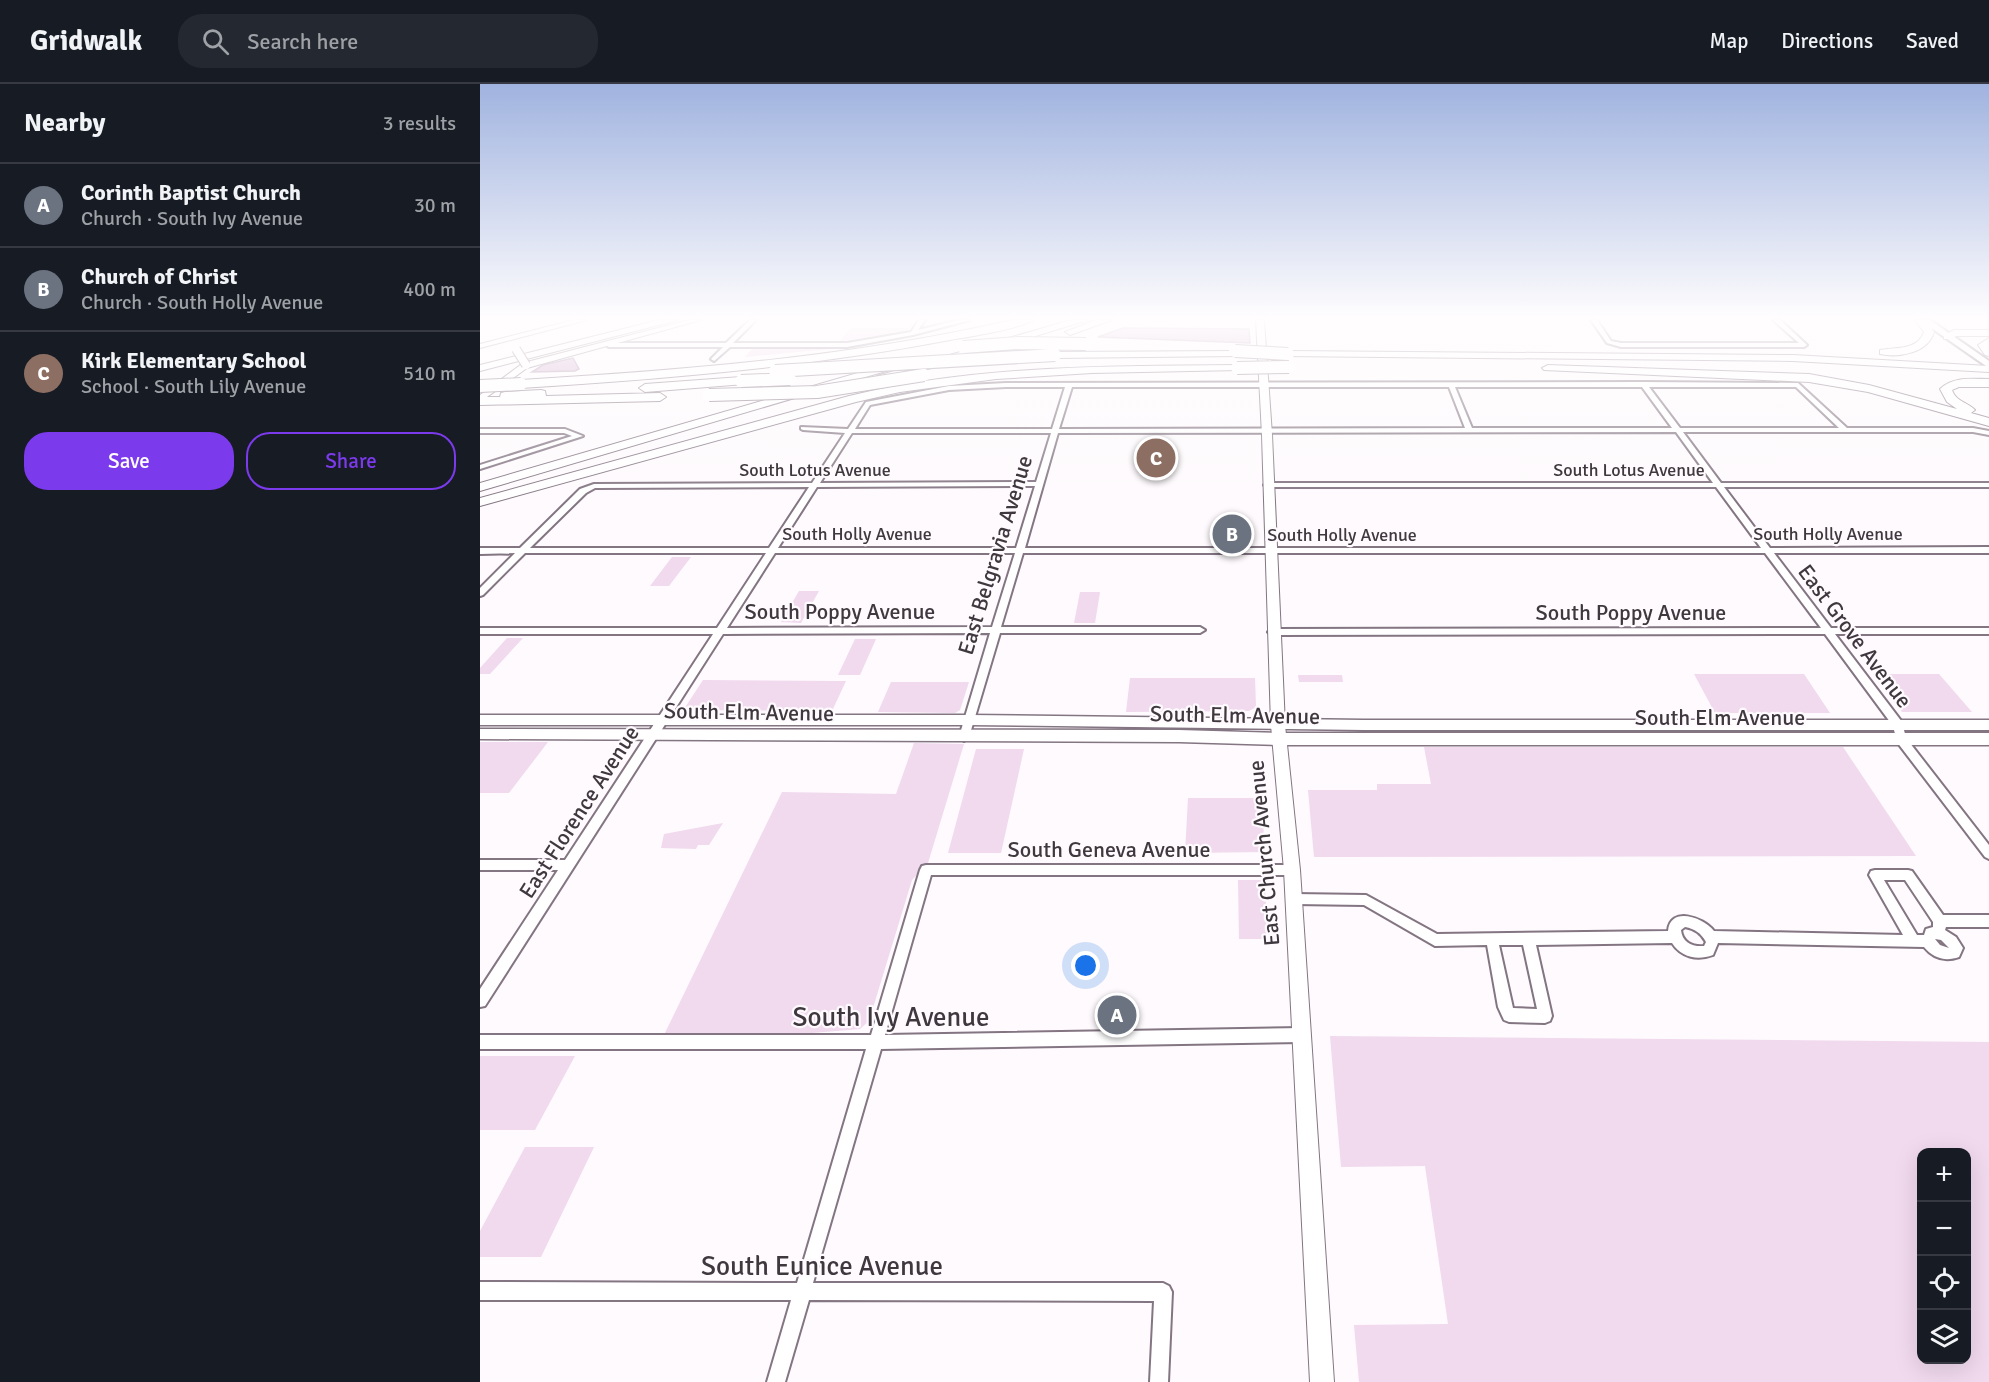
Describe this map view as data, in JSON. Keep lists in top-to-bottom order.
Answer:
{
  "streets": {
    "main road": ["South Elm Avenue"],
    "street": [
      "South Lotus Avenue",
      "South Holly Avenue",
      "East Belgravia Avenue",
      "South Poppy Avenue",
      "East Grove Avenue",
      "East Florence Avenue",
      "South Geneva Avenue",
      "East Church Avenue",
      "South Ivy Avenue",
      "South Eunice Avenue"
    ]
  },
  "crossings": [
    ["South Lotus Avenue", "South Holly Avenue"],
    ["South Lotus Avenue", "East Belgravia Avenue"],
    ["South Lotus Avenue", "East Grove Avenue"],
    ["South Lotus Avenue", "East Florence Avenue"],
    ["South Lotus Avenue", "East Church Avenue"],
    ["South Holly Avenue", "East Belgravia Avenue"],
    ["South Holly Avenue", "East Grove Avenue"],
    ["South Holly Avenue", "East Florence Avenue"],
    ["South Holly Avenue", "East Church Avenue"],
    ["East Belgravia Avenue", "South Poppy Avenue"],
    ["East Belgravia Avenue", "South Elm Avenue"],
    ["East Belgravia Avenue", "East Florence Avenue"],
    ["South Poppy Avenue", "East Grove Avenue"],
    ["South Poppy Avenue", "East Florence Avenue"],
    ["South Poppy Avenue", "East Church Avenue"],
    ["East Grove Avenue", "South Elm Avenue"],
    ["South Elm Avenue", "East Florence Avenue"],
    ["South Elm Avenue", "East Church Avenue"],
    ["South Geneva Avenue", "East Church Avenue"],
    ["South Geneva Avenue", "South Ivy Avenue"],
    ["East Church Avenue", "South Ivy Avenue"]
  ],
  "page": {
    "header": "Gridwalk",
    "search": "Search here",
    "nav": ["Map", "Directions", "Saved"],
    "heading": ["Nearby", "3 results"],
    "list": [
      {
        "mark": "A",
        "name": "Corinth Baptist Church",
        "note": "Church · South Ivy Avenue",
        "value": "30 m"
      },
      {
        "mark": "B",
        "name": "Church of Christ",
        "note": "Church · South Holly Avenue",
        "value": "400 m"
      },
      {
        "mark": "C",
        "name": "Kirk Elementary School",
        "note": "School · South Lily Avenue",
        "value": "510 m"
      }
    ],
    "buttons": ["Save", "Share"],
    "pins": ["C", "B", "A"],
    "map_buttons": ["+", "−"]
  }
}
